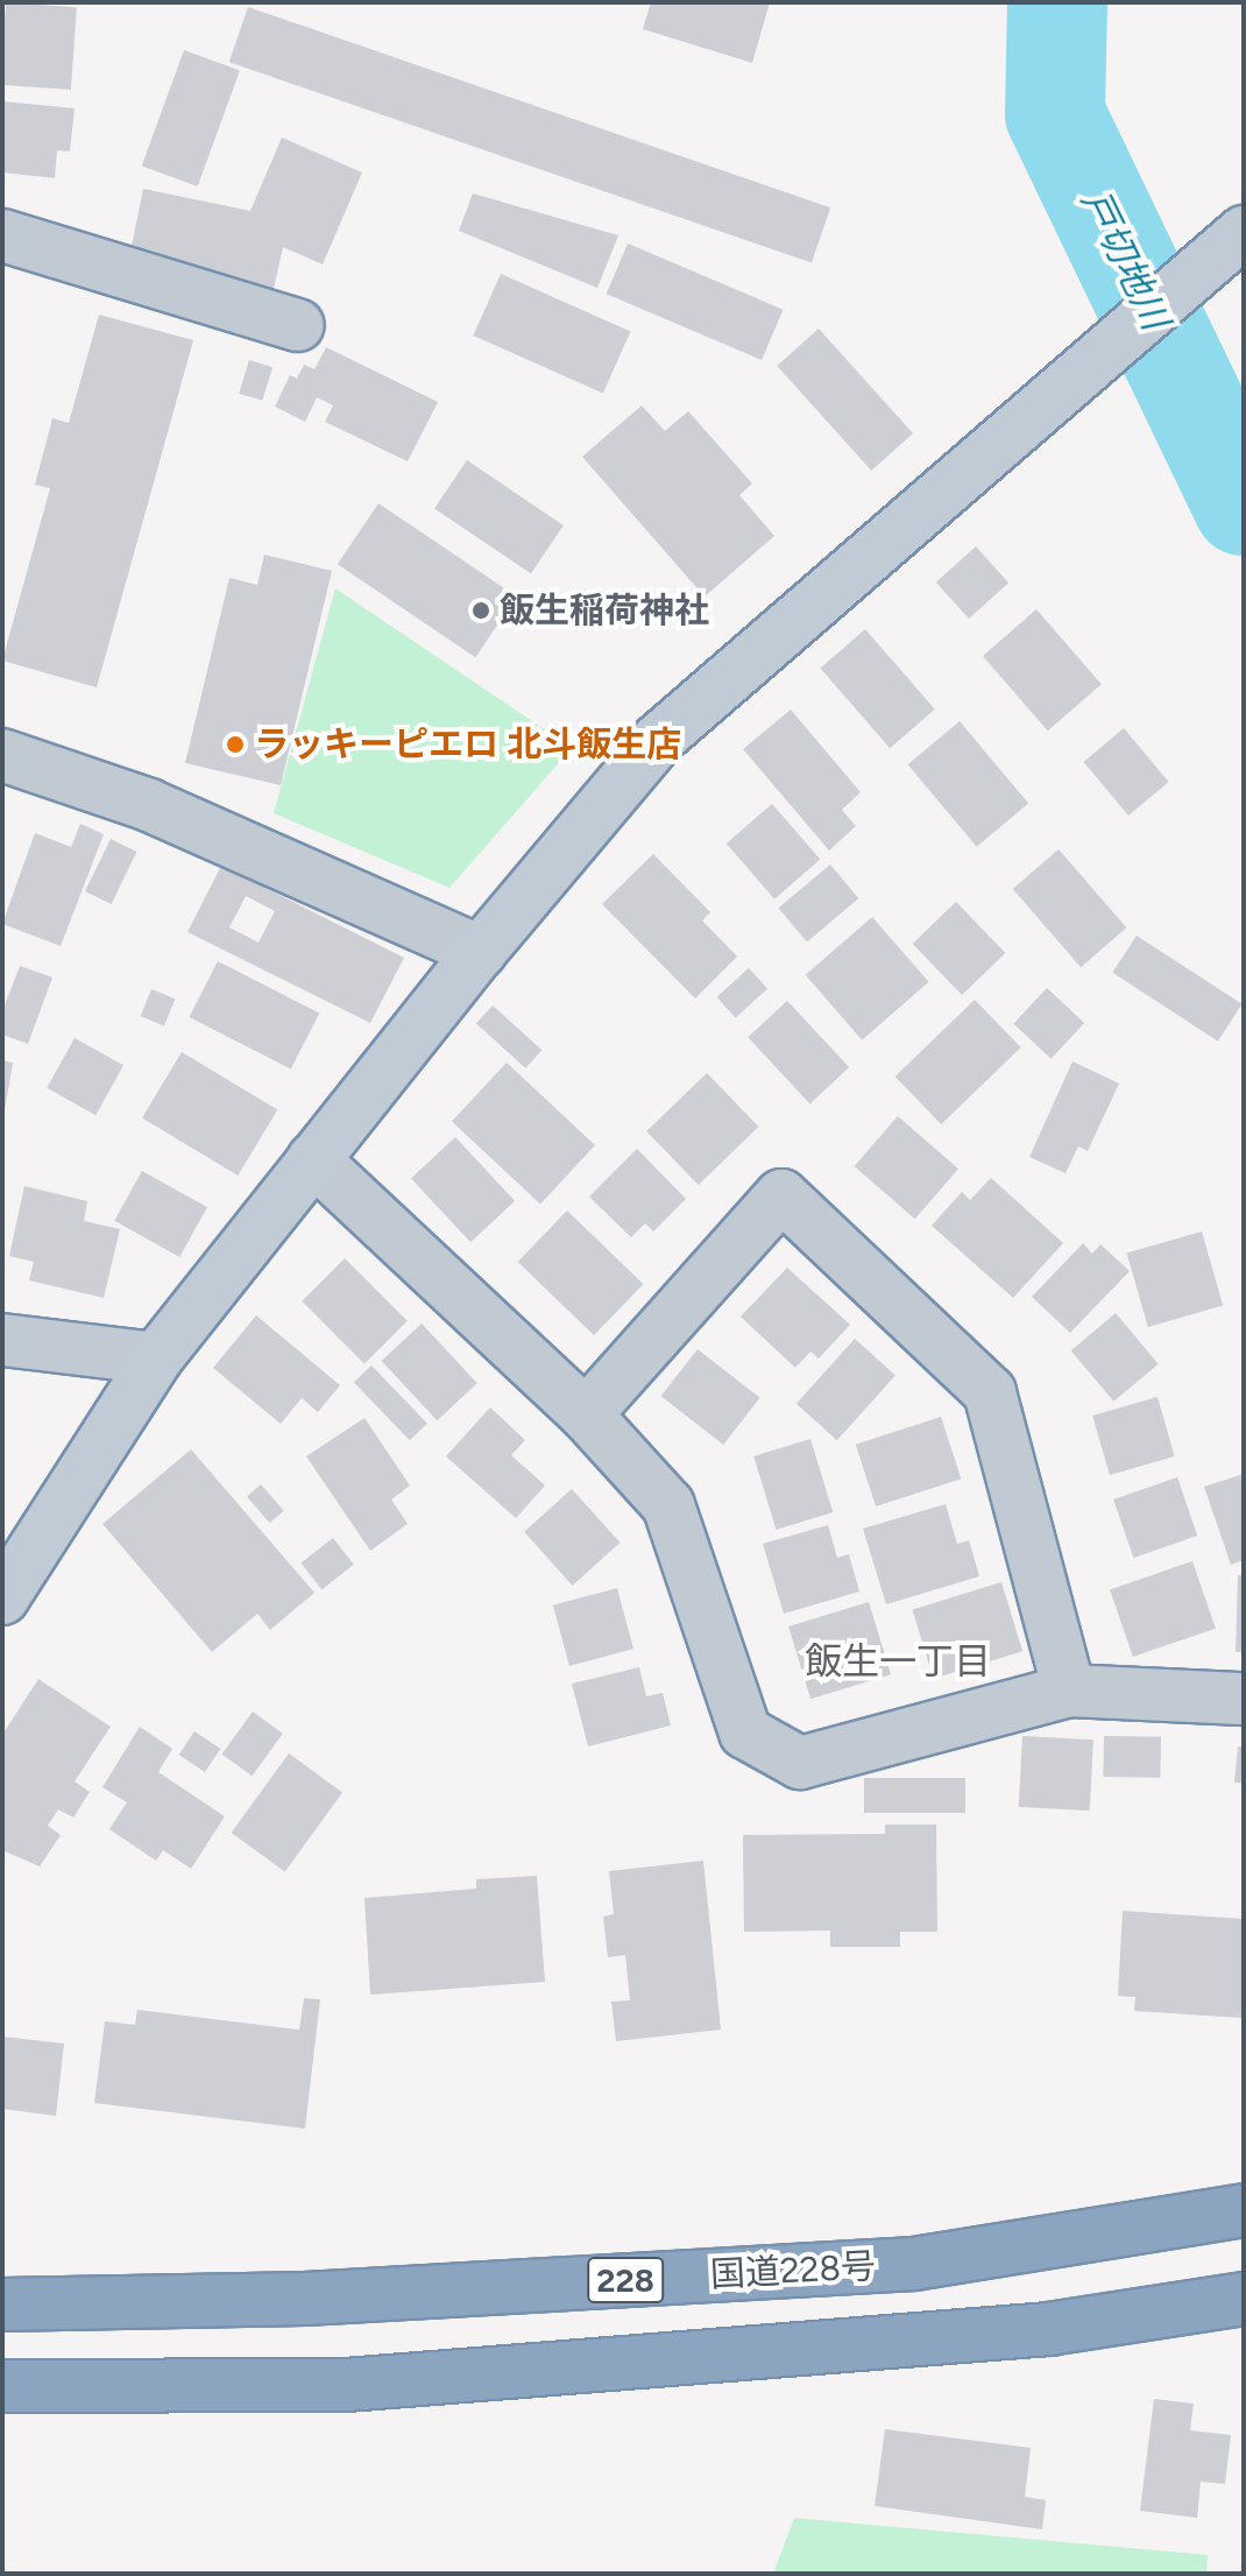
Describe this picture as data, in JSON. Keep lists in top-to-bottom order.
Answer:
{
  "streets": {
    "highway": ["国道228号", "228"]
  },
  "districts": ["飯生一丁目"],
  "water": ["戸切地川"],
  "places": ["飯生稲荷神社", "ラッキーピエロ 北斗飯生店"]
}
